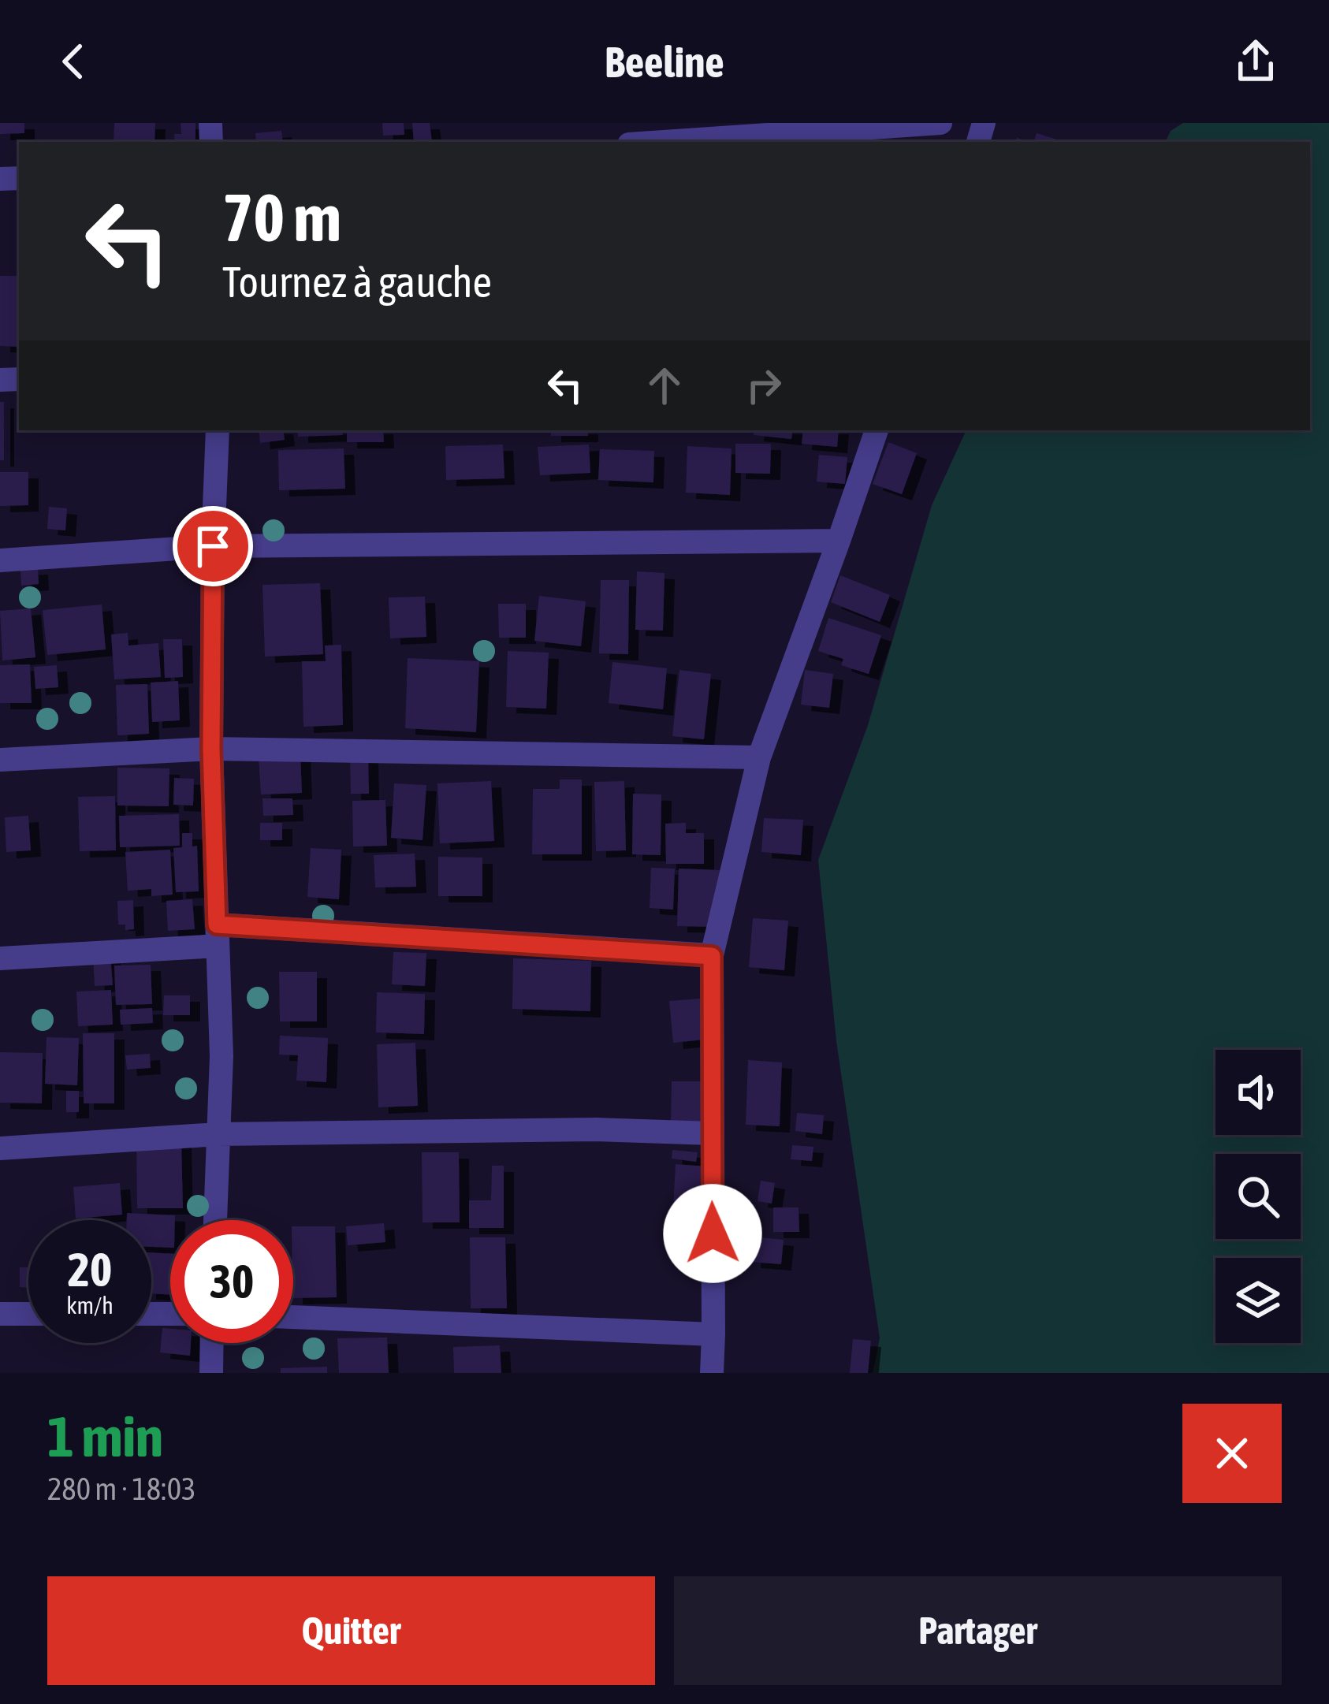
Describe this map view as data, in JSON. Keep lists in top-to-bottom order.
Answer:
{
  "page": {
    "header": "Beeline",
    "turn": ["70 m", "Tournez à gauche"],
    "speed": "20 km/h",
    "limit": "30",
    "heading": ["1 min", "280 m · 18:03"],
    "buttons": ["Quitter", "Partager"]
  }
}
